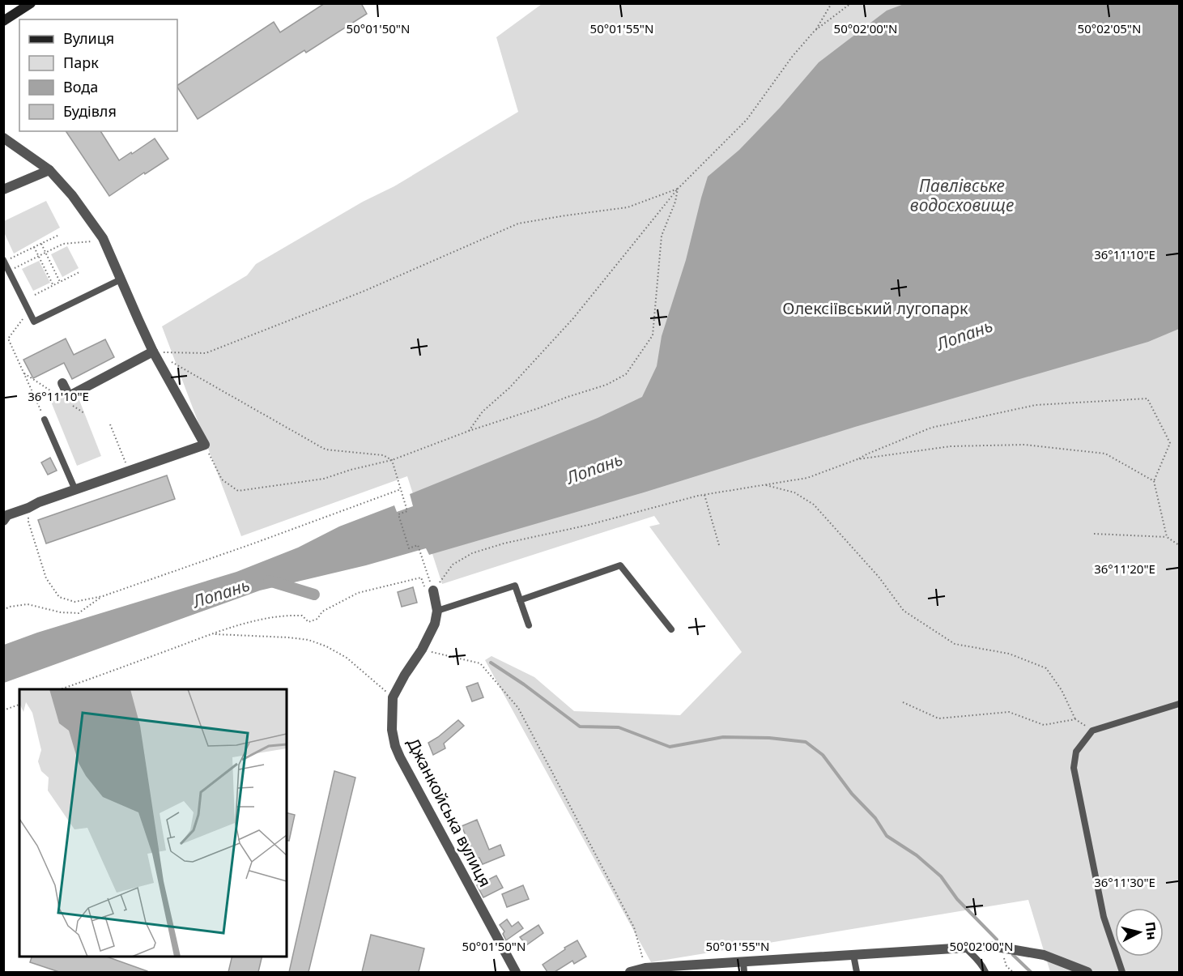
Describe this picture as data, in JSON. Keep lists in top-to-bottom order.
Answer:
{
  "streets": {
    "street": ["Джанкойська вулиця"]
  },
  "water": ["Павлівське водосховище", "Лопань"],
  "parks": ["Олексіївський лугопарк"],
  "legend": [
    "Вулиця",
    "Парк",
    "Вода",
    "Будівля"
  ],
  "north": "right",
  "coordinates": [
    "50°01'50\"N",
    "50°01'55\"N",
    "50°02'00\"N",
    "50°02'05\"N",
    "36°11'10\"E",
    "36°11'20\"E",
    "36°11'30\"E"
  ]
}
